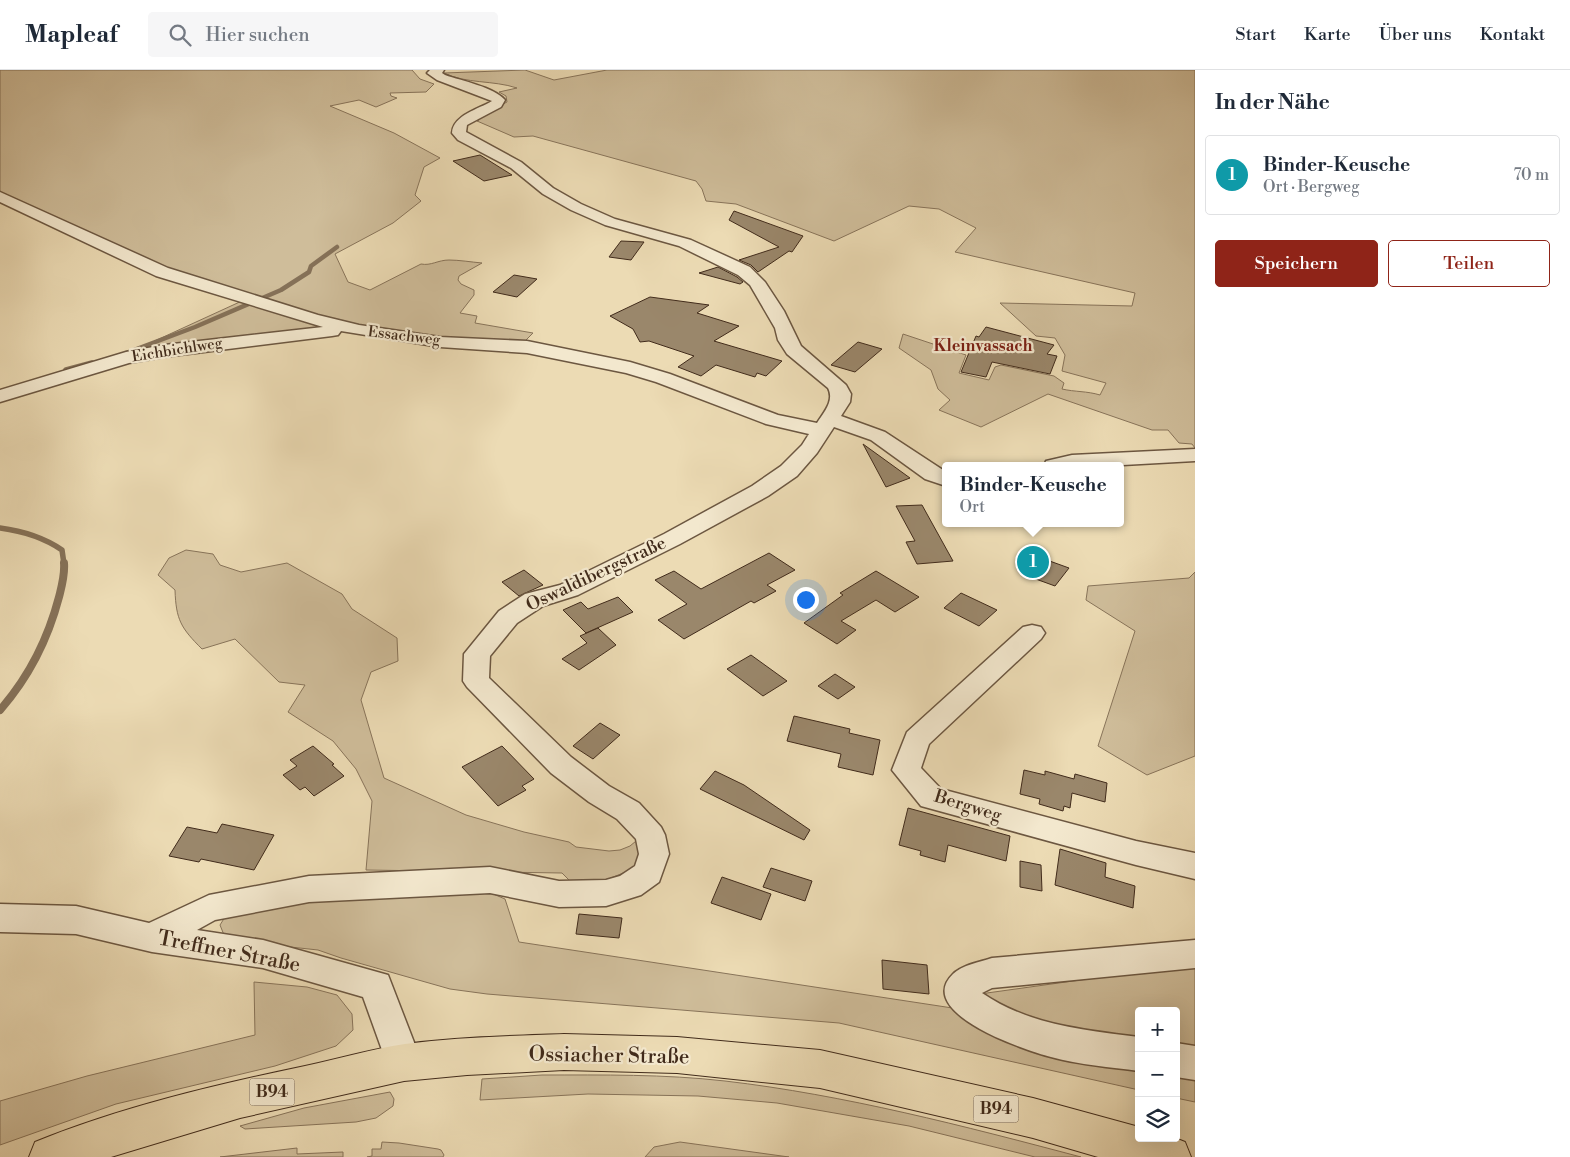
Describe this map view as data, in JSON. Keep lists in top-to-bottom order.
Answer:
{
  "streets": {
    "main road": ["Ossiacher Straße", "B94"],
    "street": [
      "Essachweg",
      "Eichbichlweg",
      "Oswaldibergstraße",
      "Bergweg",
      "Treffner Straße"
    ]
  },
  "crossings": [
    ["Essachweg", "Eichbichlweg"],
    ["Essachweg", "Oswaldibergstraße"],
    ["Oswaldibergstraße", "Treffner Straße"],
    ["Treffner Straße", "Ossiacher Straße"]
  ],
  "districts": ["Kleinvassach"],
  "page": {
    "header": "Mapleaf",
    "search": "Hier suchen",
    "nav": [
      "Start",
      "Karte",
      "Über uns",
      "Kontakt"
    ],
    "heading": "In der Nähe",
    "list": [
      {
        "mark": "1",
        "name": "Binder-Keusche",
        "note": "Ort · Bergweg",
        "value": "70 m"
      }
    ],
    "buttons": ["Speichern", "Teilen"],
    "popup": ["Binder-Keusche", "Ort"],
    "pins": "1",
    "map_buttons": ["+", "−"]
  }
}
